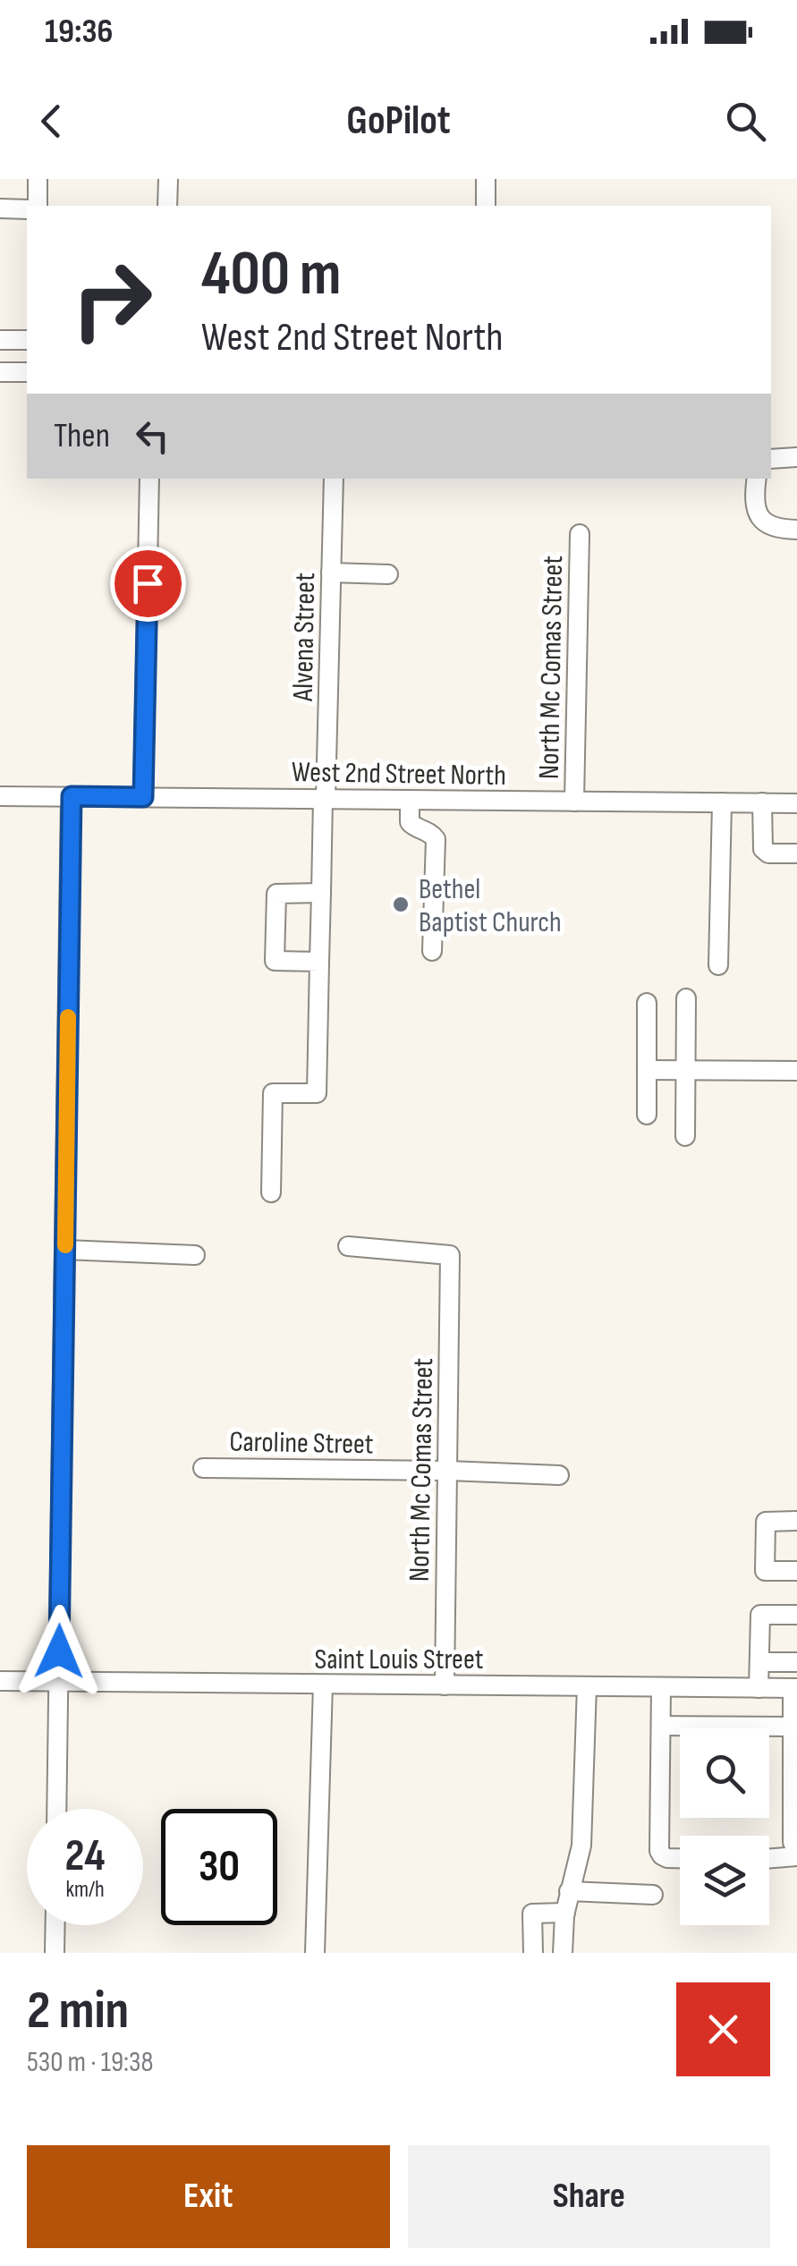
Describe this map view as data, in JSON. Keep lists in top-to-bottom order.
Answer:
{
  "streets": {
    "street": [
      "Alvena Street",
      "North Mc Comas Street",
      "West 2nd Street North",
      "Caroline Street",
      "Saint Louis Street"
    ]
  },
  "crossings": [
    ["Alvena Street", "West 2nd Street North"],
    ["North Mc Comas Street", "West 2nd Street North"],
    ["North Mc Comas Street", "Caroline Street"],
    ["North Mc Comas Street", "Saint Louis Street"]
  ],
  "places": ["Bethel Baptist Church"],
  "page": {
    "status": "19:36",
    "header": "GoPilot",
    "turn": ["400 m", "West 2nd Street North"],
    "then": "Then",
    "speed": "24 km/h",
    "limit": "30",
    "heading": ["2 min", "530 m · 19:38"],
    "buttons": ["Exit", "Share"]
  }
}
